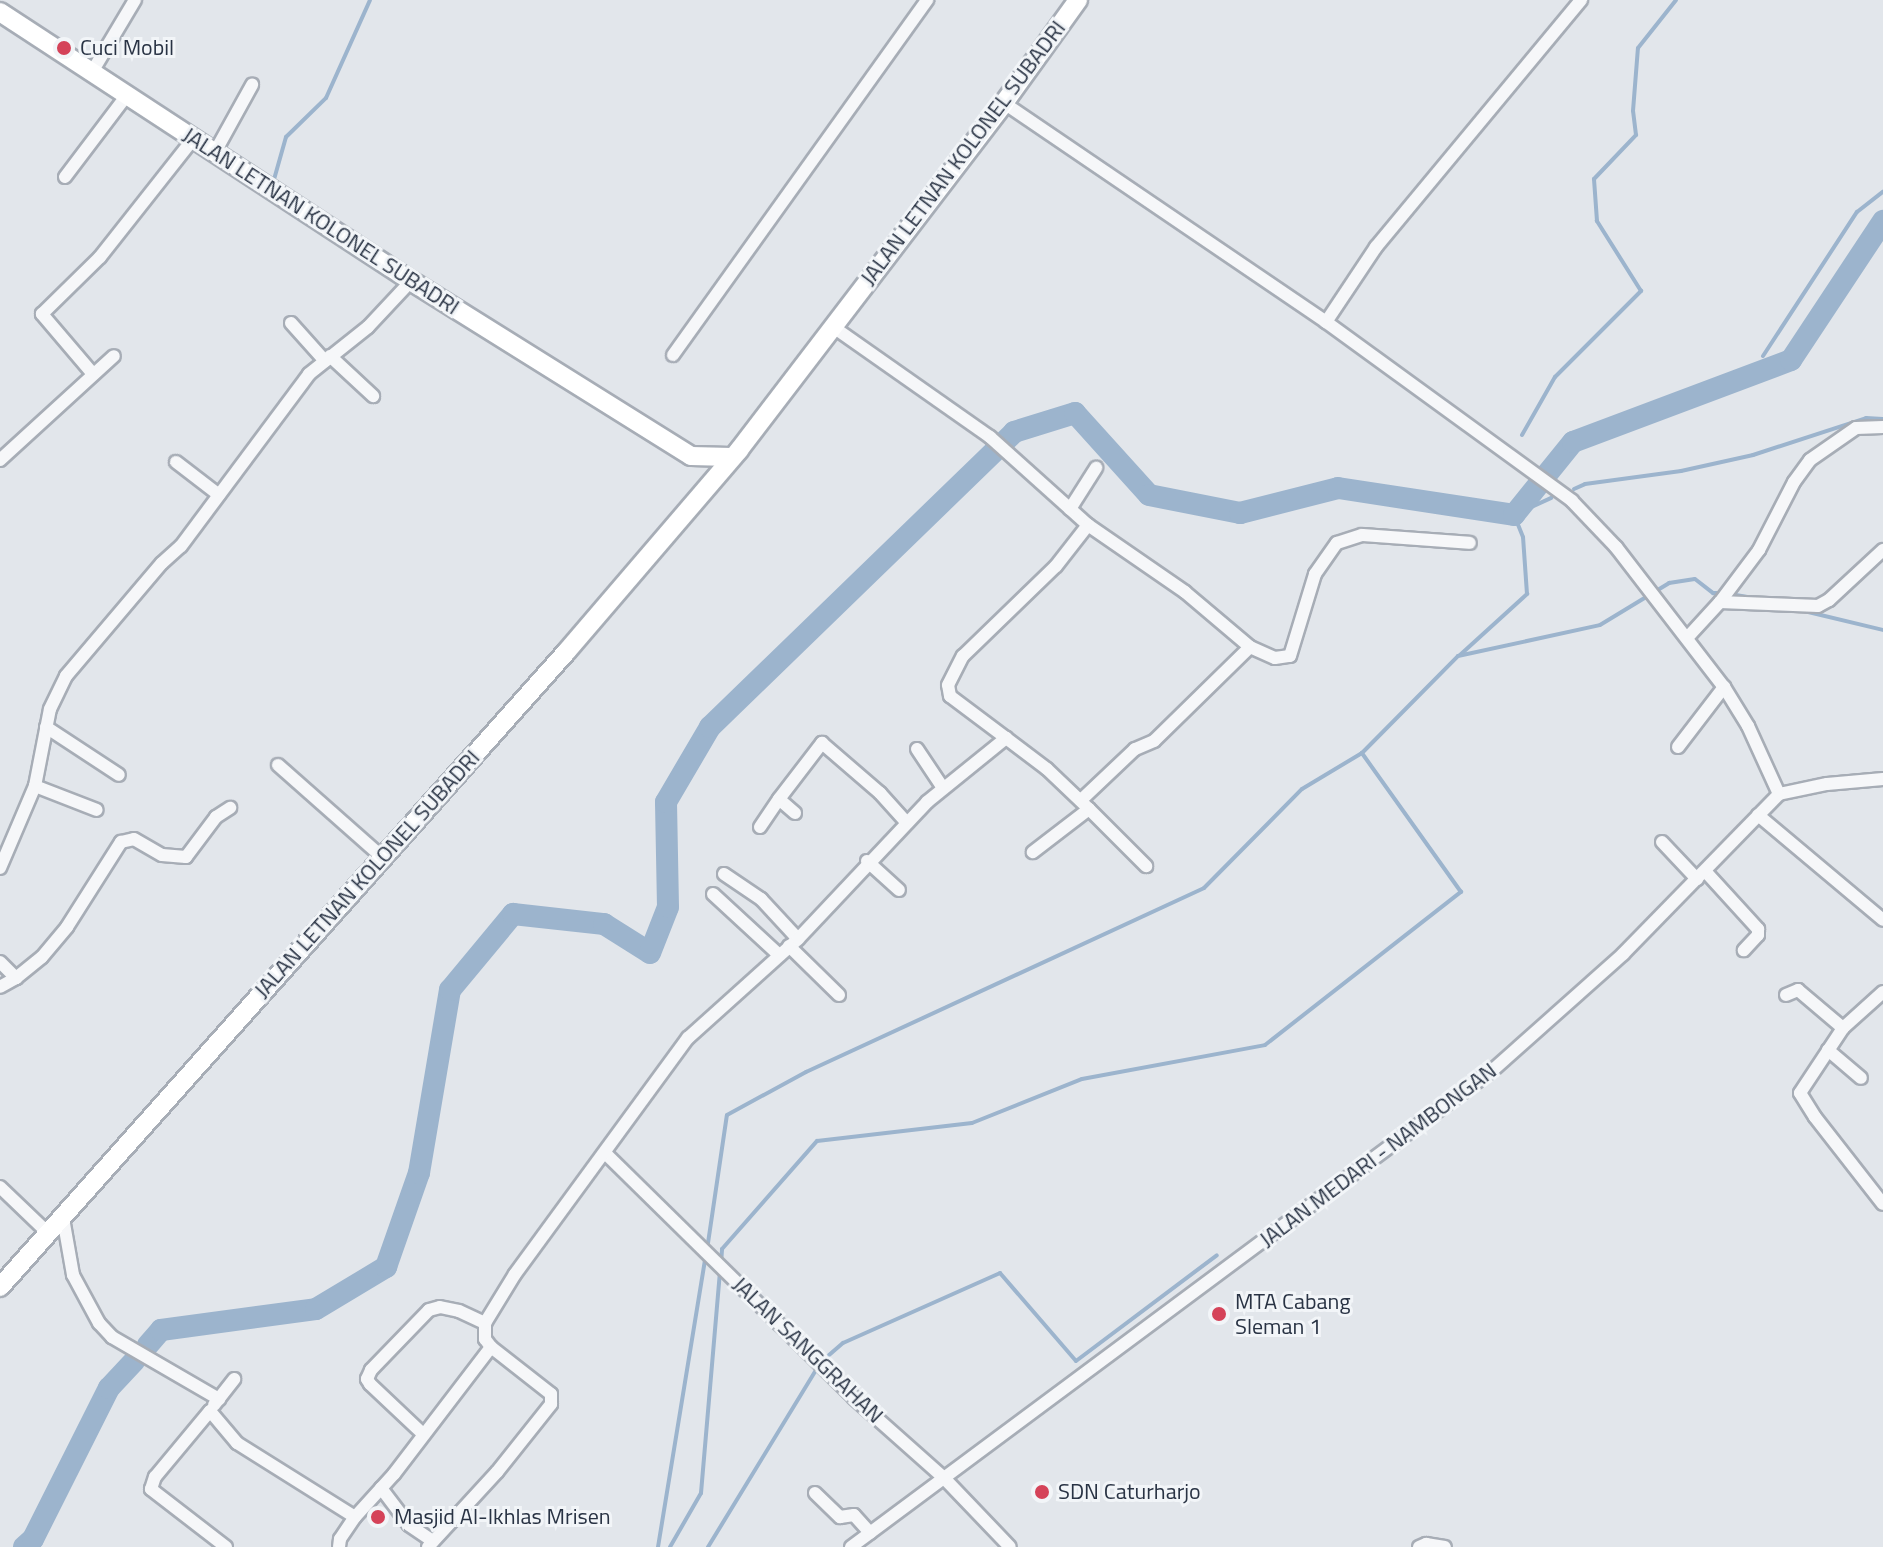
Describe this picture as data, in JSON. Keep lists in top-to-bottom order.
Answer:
{
  "streets": {
    "main road": ["JALAN LETNAN KOLONEL SUBADRI"],
    "street": ["JALAN MEDARI - NAMBONGAN", "JALAN SANGGRAHAN"]
  },
  "crossings": [
    ["JALAN MEDARI - NAMBONGAN", "JALAN SANGGRAHAN"]
  ],
  "places": [
    "Cuci Mobil",
    "MTA Cabang Sleman 1",
    "SDN Caturharjo",
    "Masjid Al-Ikhlas Mrisen"
  ]
}
